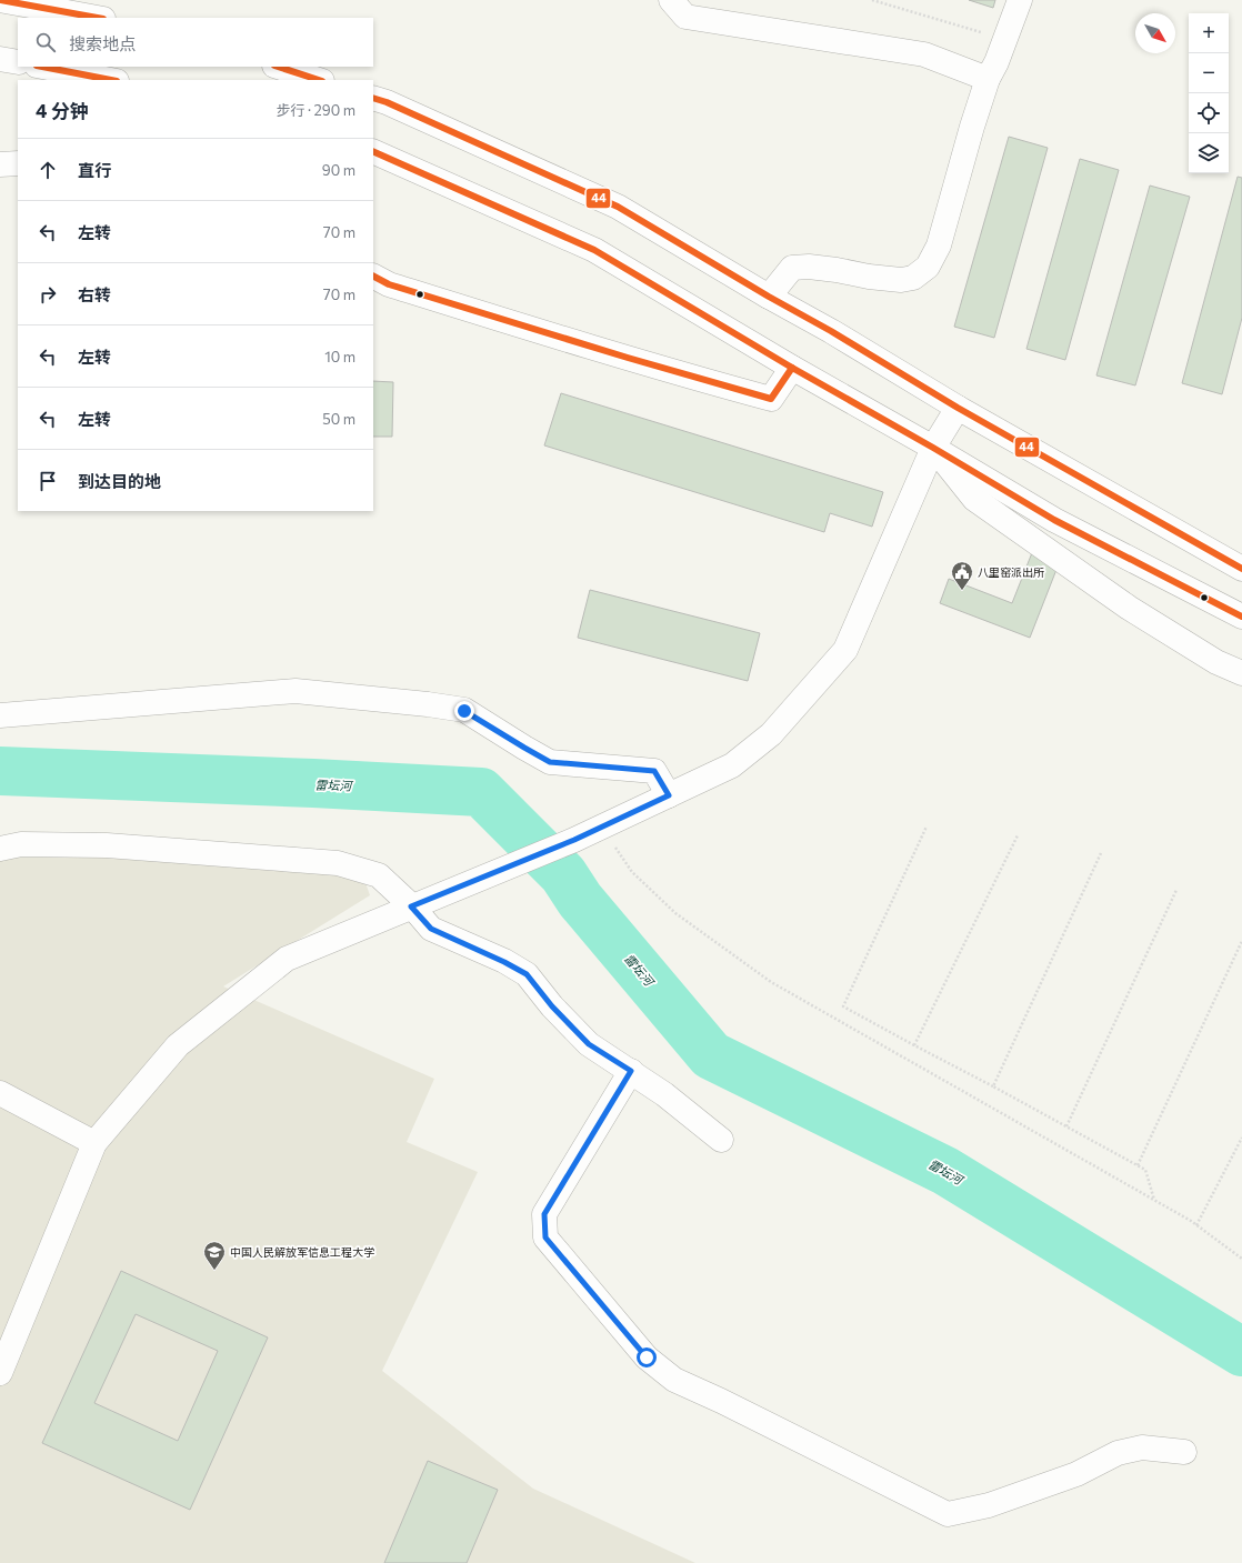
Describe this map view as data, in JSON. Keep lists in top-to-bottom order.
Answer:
{
  "water": ["雷坛河"],
  "places": {
    "public building": ["八里窑派出所"],
    "school or university": ["中国人民解放军信息工程大学"]
  },
  "lines": ["transit line 44"],
  "north": "bottom right",
  "page": {
    "map_buttons": ["+", "−"],
    "search": "搜索地点",
    "heading": ["4 分钟", "步行 · 290 m"],
    "list": [
      ["直行", "90 m"],
      ["左转", "70 m"],
      ["右转", "70 m"],
      ["左转", "10 m"],
      ["左转", "50 m"],
      "到达目的地"
    ]
  }
}
